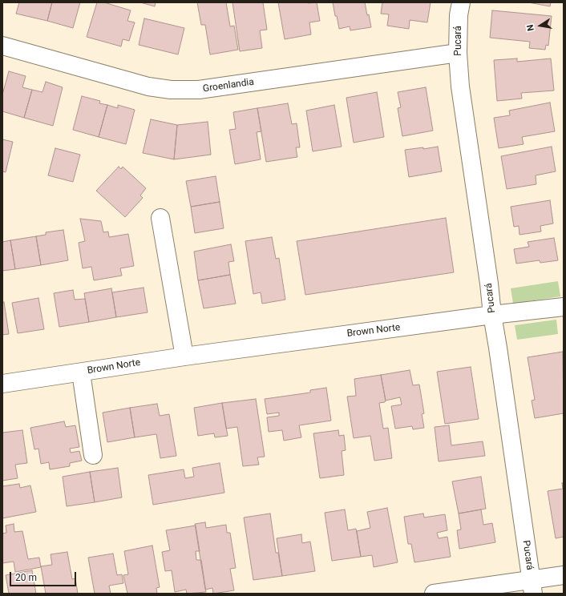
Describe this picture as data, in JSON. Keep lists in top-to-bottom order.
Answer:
{
  "streets": {
    "street": ["Pucará", "Groenlandia", "Brown Norte"]
  },
  "crossings": [
    ["Pucará", "Groenlandia"],
    ["Pucará", "Brown Norte"]
  ],
  "scale_bar": "20 m",
  "north": "left"
}
